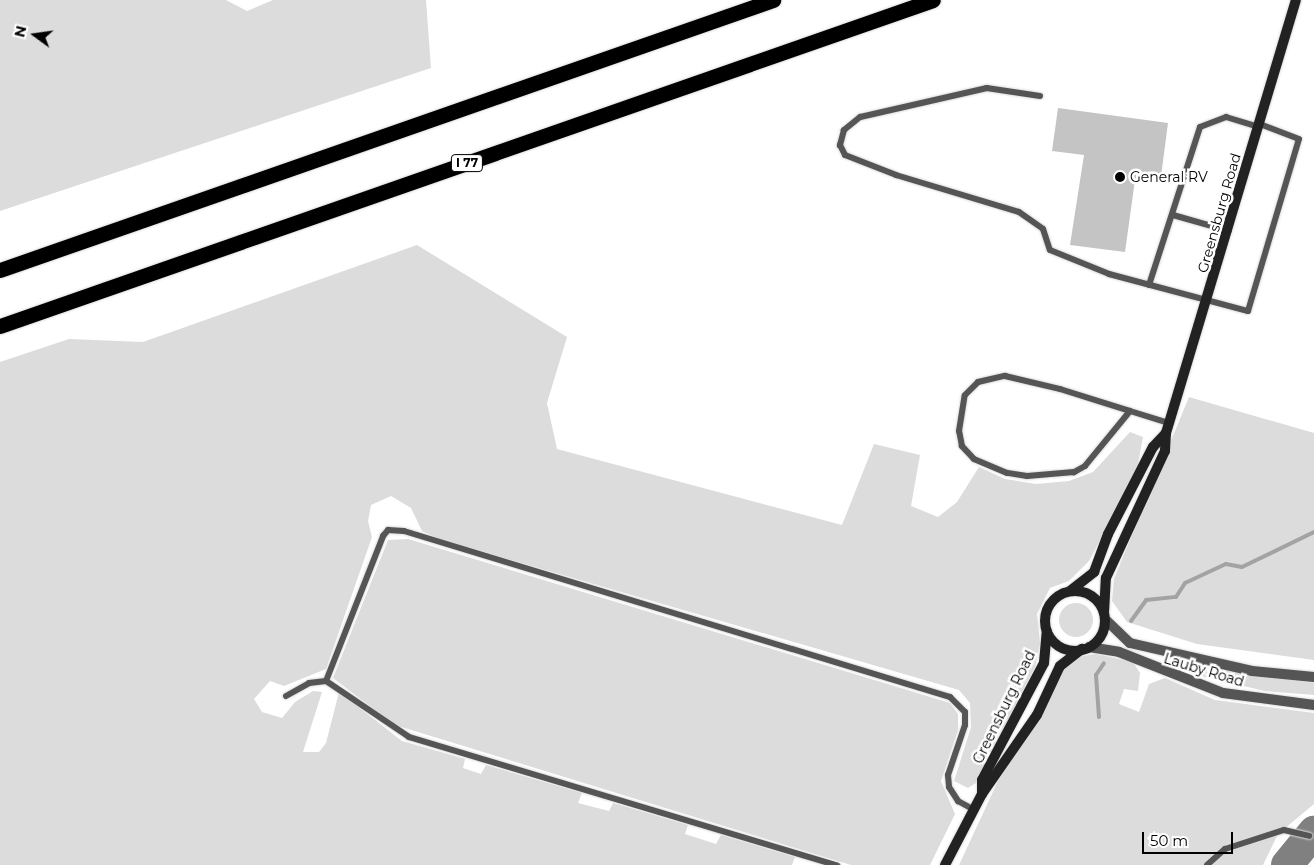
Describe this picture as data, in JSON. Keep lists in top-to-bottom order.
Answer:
{
  "streets": {
    "highway": ["I 77"],
    "main road": ["Greensburg Road"],
    "street": ["Lauby Road"]
  },
  "crossings": [
    ["Greensburg Road", "Lauby Road"]
  ],
  "places": ["General RV"],
  "scale_bar": "50 m",
  "north": "left"
}
